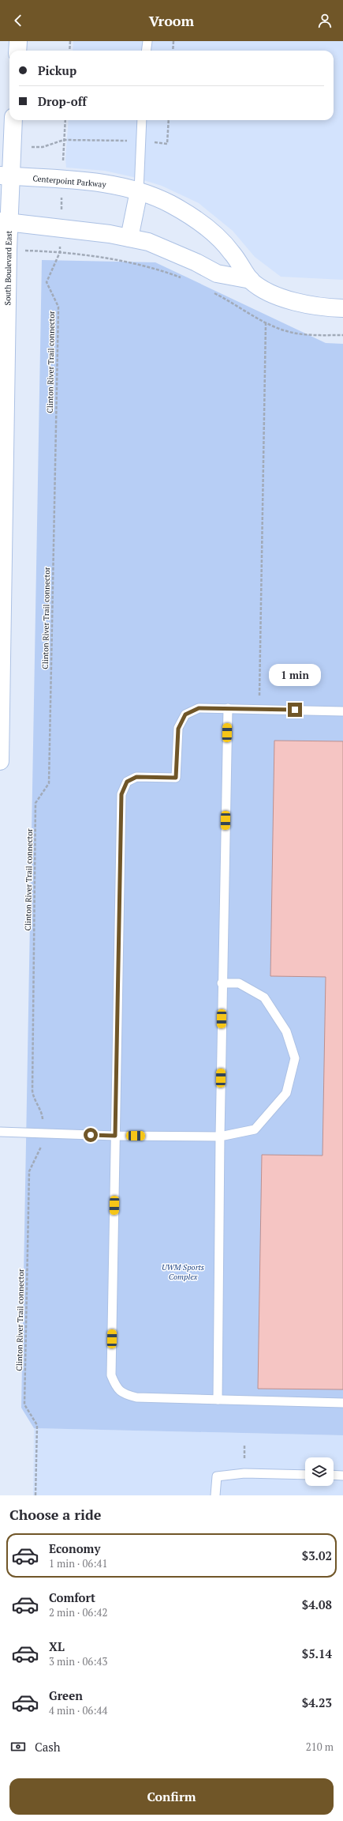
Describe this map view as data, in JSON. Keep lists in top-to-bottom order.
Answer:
{
  "streets": {
    "street": ["Centerpoint Parkway", "South Boulevard East"],
    "path": ["Clinton River Trail connector"]
  },
  "crossings": [
    ["Centerpoint Parkway", "South Boulevard East"],
    ["Centerpoint Parkway", "Clinton River Trail connector"]
  ],
  "parks": ["UWM Sports Complex"],
  "page": {
    "header": "Vroom",
    "banner": ["Pickup", "Drop-off"],
    "bubble": "1 min",
    "heading": "Choose a ride",
    "list": [
      {
        "name": "Economy",
        "note": "1 min · 06:41",
        "value": "$3.02"
      },
      {
        "name": "Comfort",
        "note": "2 min · 06:42",
        "value": "$4.08"
      },
      {
        "name": "XL",
        "note": "3 min · 06:43",
        "value": "$5.14"
      },
      {
        "name": "Green",
        "note": "4 min · 06:44",
        "value": "$4.23"
      }
    ],
    "pay": ["Cash", "210 m"],
    "buttons": "Confirm"
  }
}
